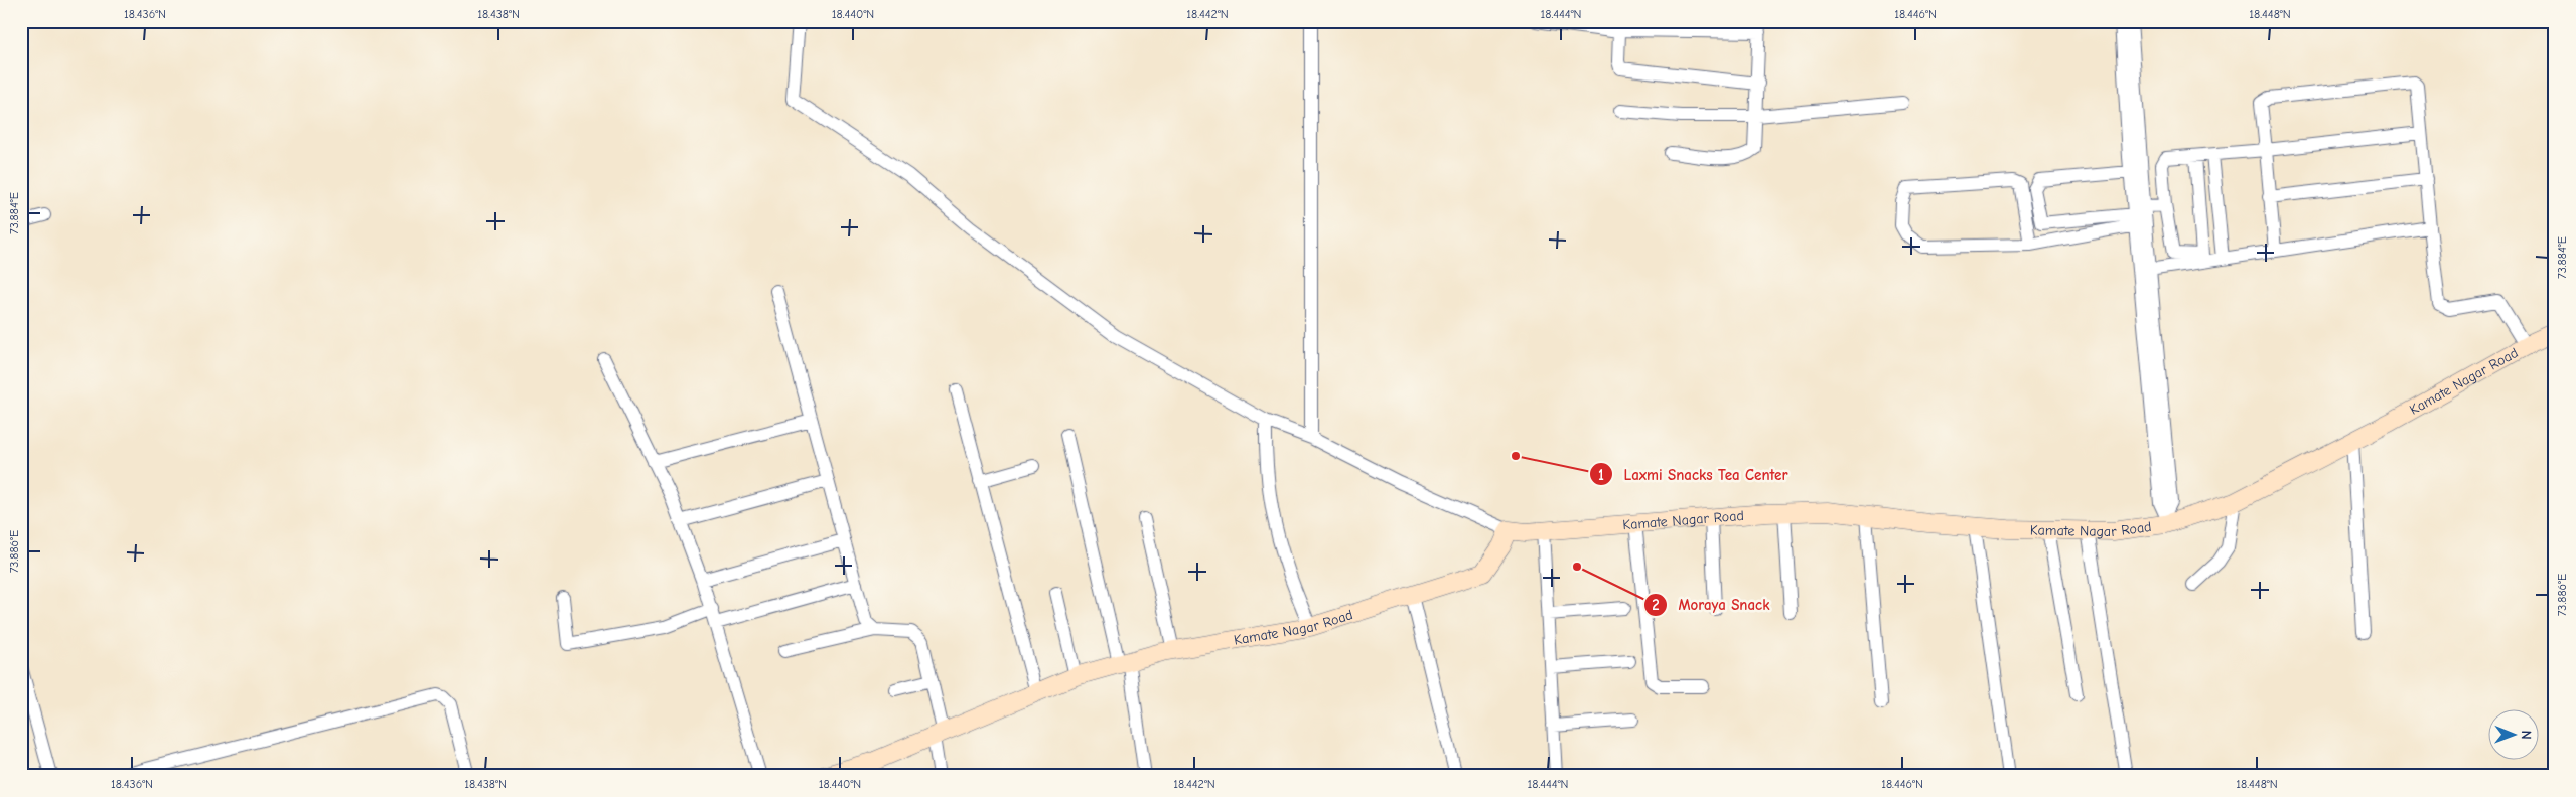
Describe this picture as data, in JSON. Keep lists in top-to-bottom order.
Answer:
{
  "streets": {
    "street": ["Kamate Nagar Road"]
  },
  "places": ["Laxmi Snacks Tea Center", "Moraya Snack"],
  "north": "right",
  "coordinates": [
    "18.436°N",
    "18.438°N",
    "18.440°N",
    "18.442°N",
    "18.444°N",
    "18.446°N",
    "18.448°N",
    "73.884°E",
    "73.886°E"
  ]
}
